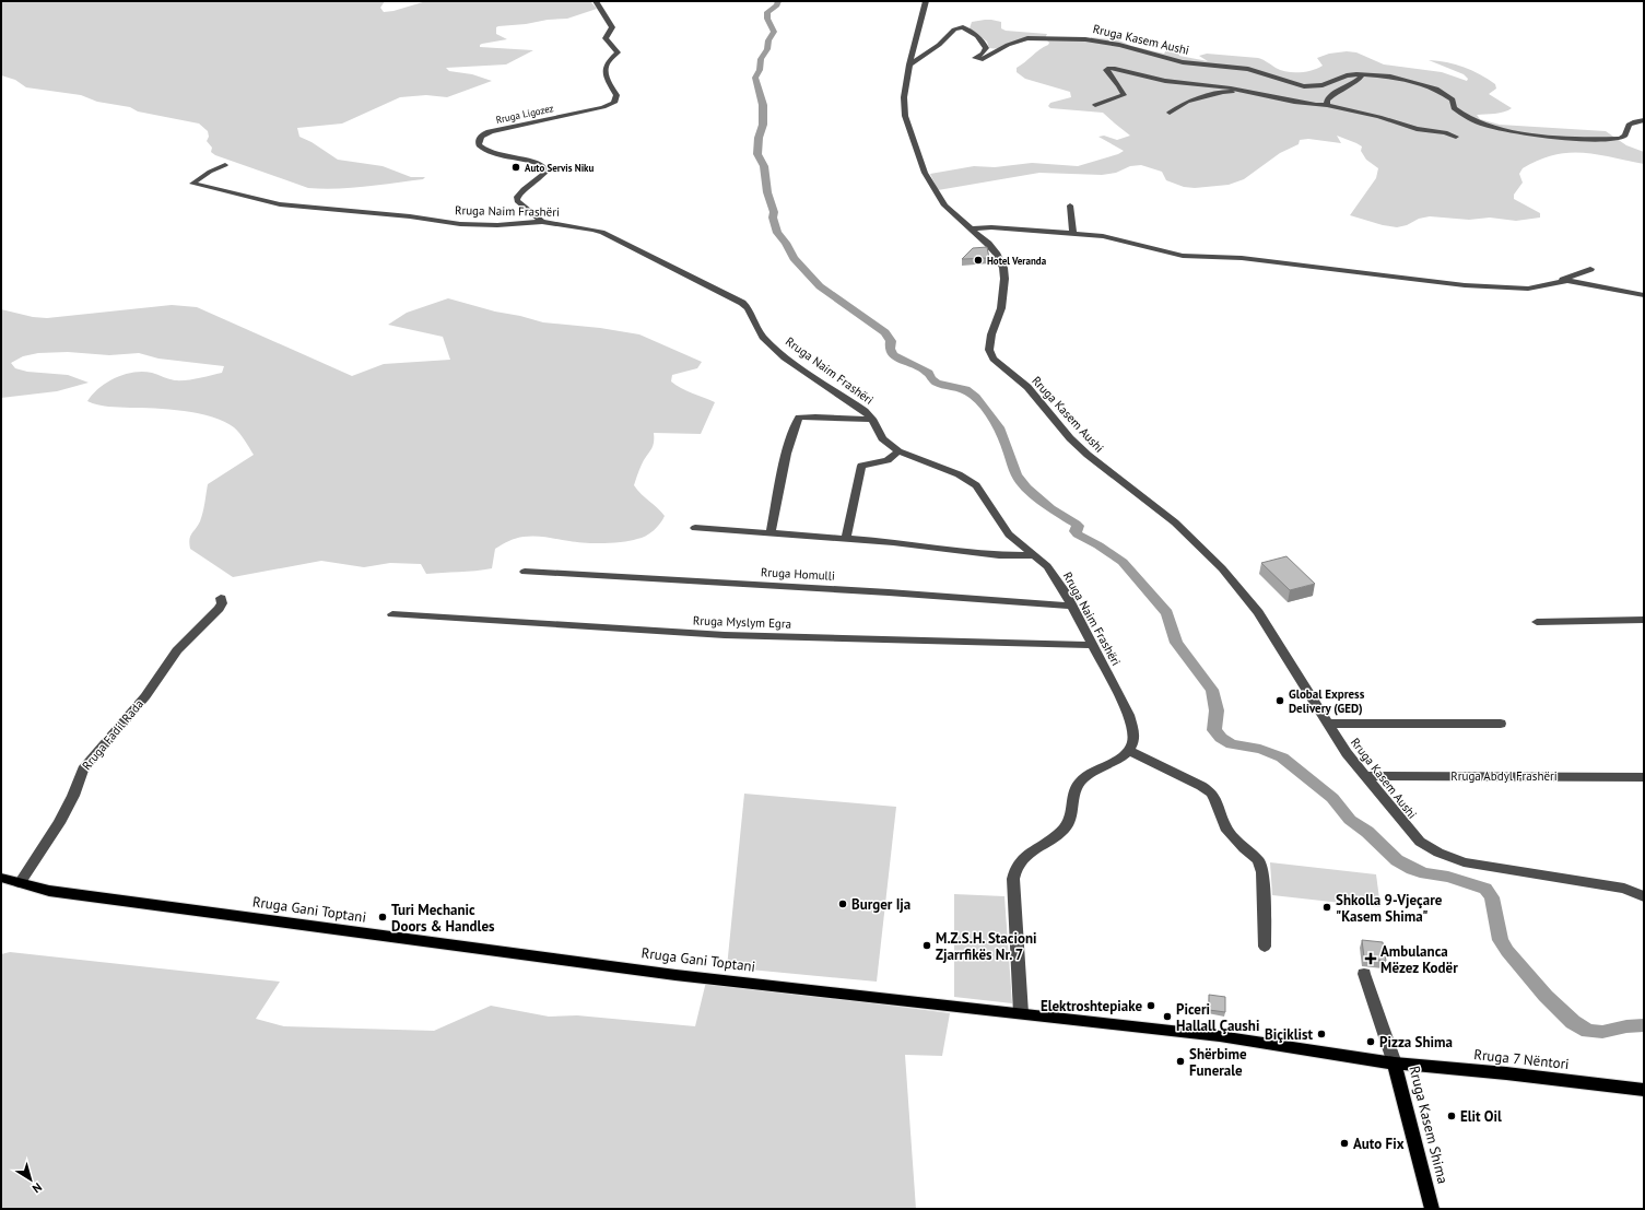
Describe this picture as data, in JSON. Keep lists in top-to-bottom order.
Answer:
{
  "streets": {
    "main road": ["Rruga Gani Toptani", "Rruga 7 Nëntori", "Rruga Kasem Shima"],
    "street": [
      "Rruga Kasem Aushi",
      "Rruga Ligozez",
      "Rruga Naim Frashëri",
      "Rruga Homulli",
      "Rruga Myslym Egra",
      "Rruga Fadil Rada",
      "Rruga Abdyl Frashëri"
    ]
  },
  "crossings": [
    ["Rruga Kasem Aushi", "Rruga Abdyl Frashëri"],
    ["Rruga Ligozez", "Rruga Naim Frashëri"],
    ["Rruga Naim Frashëri", "Rruga Homulli"],
    ["Rruga Naim Frashëri", "Rruga Myslym Egra"],
    ["Rruga Fadil Rada", "Rruga Gani Toptani"],
    ["Rruga Gani Toptani", "Rruga 7 Nëntori"],
    ["Rruga Gani Toptani", "Rruga Kasem Shima"],
    ["Rruga 7 Nëntori", "Rruga Kasem Shima"]
  ],
  "places": {
    "other": [
      "Auto Servis Niku",
      "Hotel Veranda",
      "Global Express Delivery (GED)",
      "Burger Ija",
      "Shkolla 9-Vjeçare \"Kasem Shima\"",
      "Turi Mechanic Doors & Handles",
      "M.Z.S.H. Stacioni Zjarrfikës Nr. 7",
      "Elektroshtepiake",
      "Piceri Hallall Çaushi",
      "Biçiklist",
      "Pizza Shima",
      "Shërbime Funerale",
      "Elit Oil",
      "Auto Fix"
    ],
    "health": ["Ambulanca Mëzez Kodër"]
  },
  "north": "bottom right"
}
